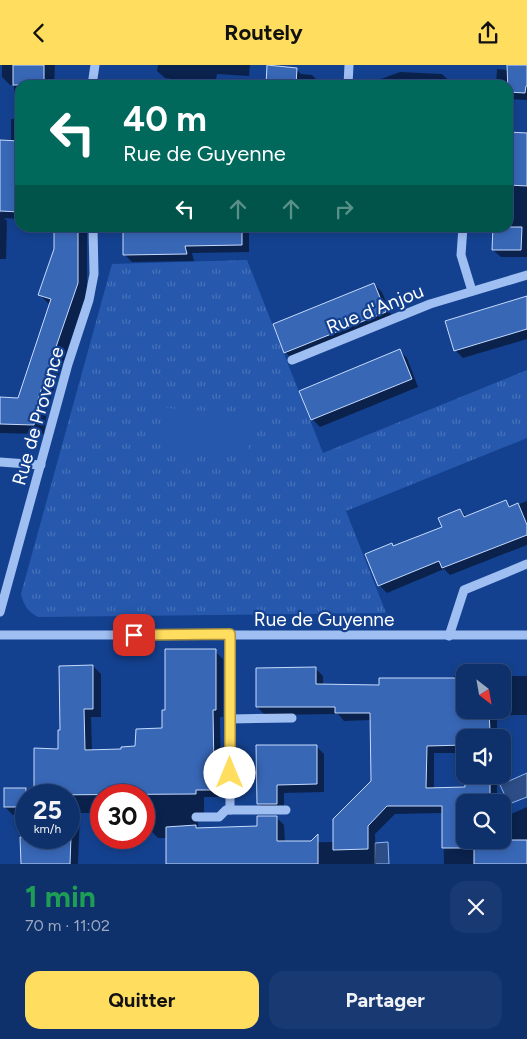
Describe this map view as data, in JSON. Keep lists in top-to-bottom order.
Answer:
{
  "streets": {
    "street": ["Rue d'Anjou", "Rue de Provence", "Rue de Guyenne"]
  },
  "north": "bottom right",
  "page": {
    "header": "Routely",
    "turn": ["40 m", "Rue de Guyenne"],
    "speed": "25 km/h",
    "limit": "30",
    "heading": ["1 min", "70 m · 11:02"],
    "buttons": ["Quitter", "Partager"]
  }
}
